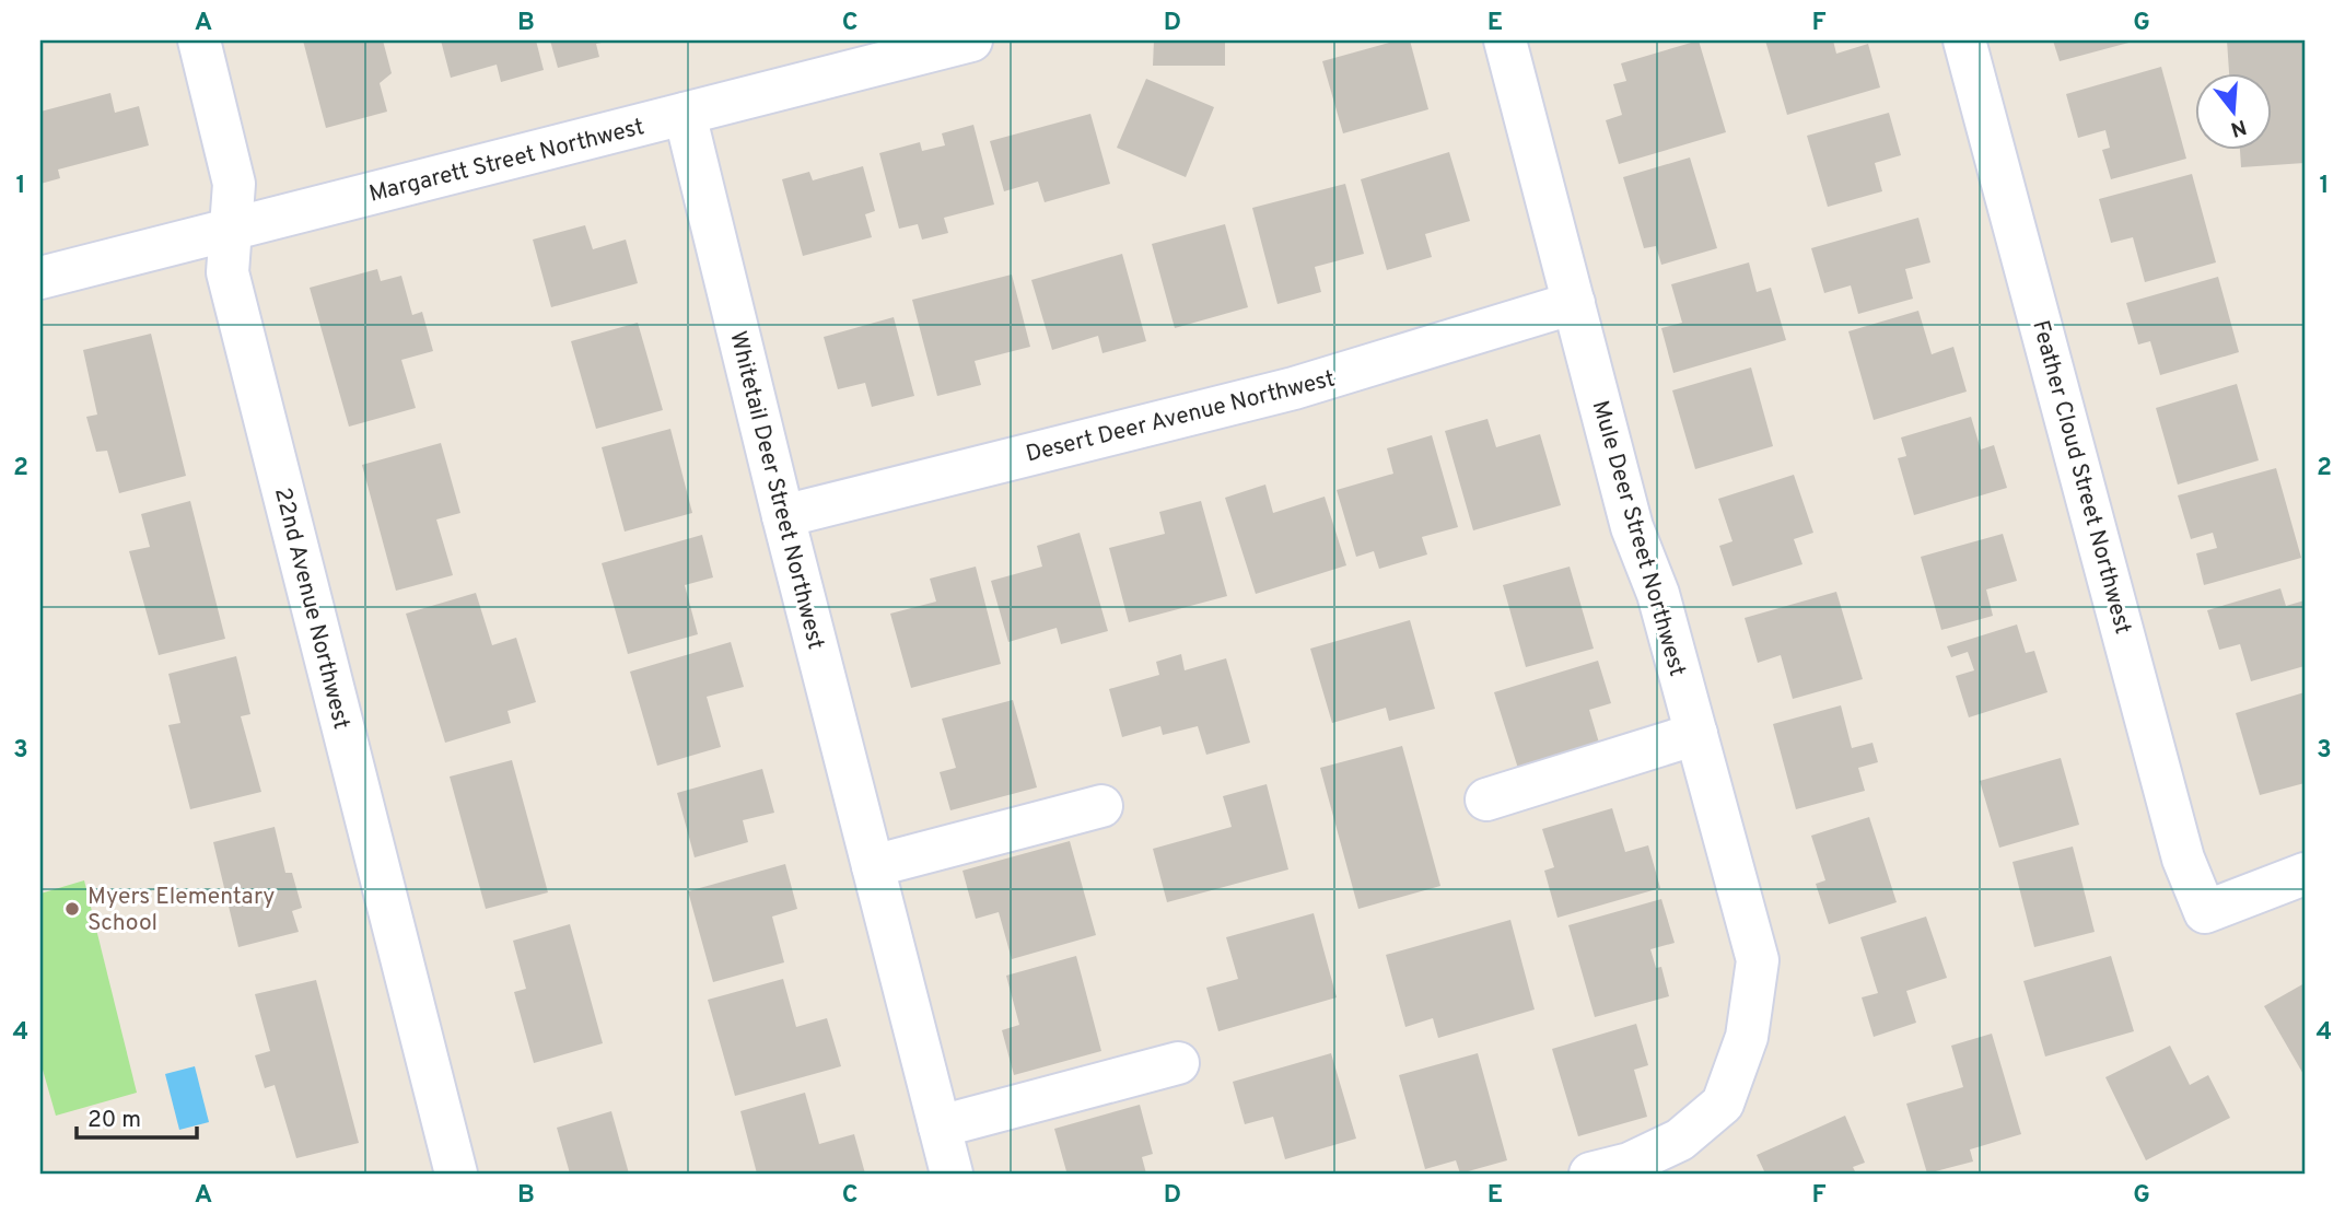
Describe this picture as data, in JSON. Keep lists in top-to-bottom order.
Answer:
{
  "streets": {
    "street": [
      "Margarett Street Northwest",
      "Desert Deer Avenue Northwest",
      "Feather Cloud Street Northwest",
      "Whitetail Deer Street Northwest",
      "Mule Deer Street Northwest",
      "22nd Avenue Northwest"
    ]
  },
  "crossings": [
    ["Margarett Street Northwest", "Whitetail Deer Street Northwest"],
    ["Margarett Street Northwest", "22nd Avenue Northwest"],
    ["Desert Deer Avenue Northwest", "Whitetail Deer Street Northwest"],
    ["Desert Deer Avenue Northwest", "Mule Deer Street Northwest"]
  ],
  "places": ["Myers Elementary School"],
  "scale_bar": "20 m",
  "north": "bottom",
  "grid": {
    "columns": [
      "A",
      "B",
      "C",
      "D",
      "E",
      "F",
      "G"
    ],
    "rows": [
      "1",
      "2",
      "3",
      "4"
    ]
  }
}
